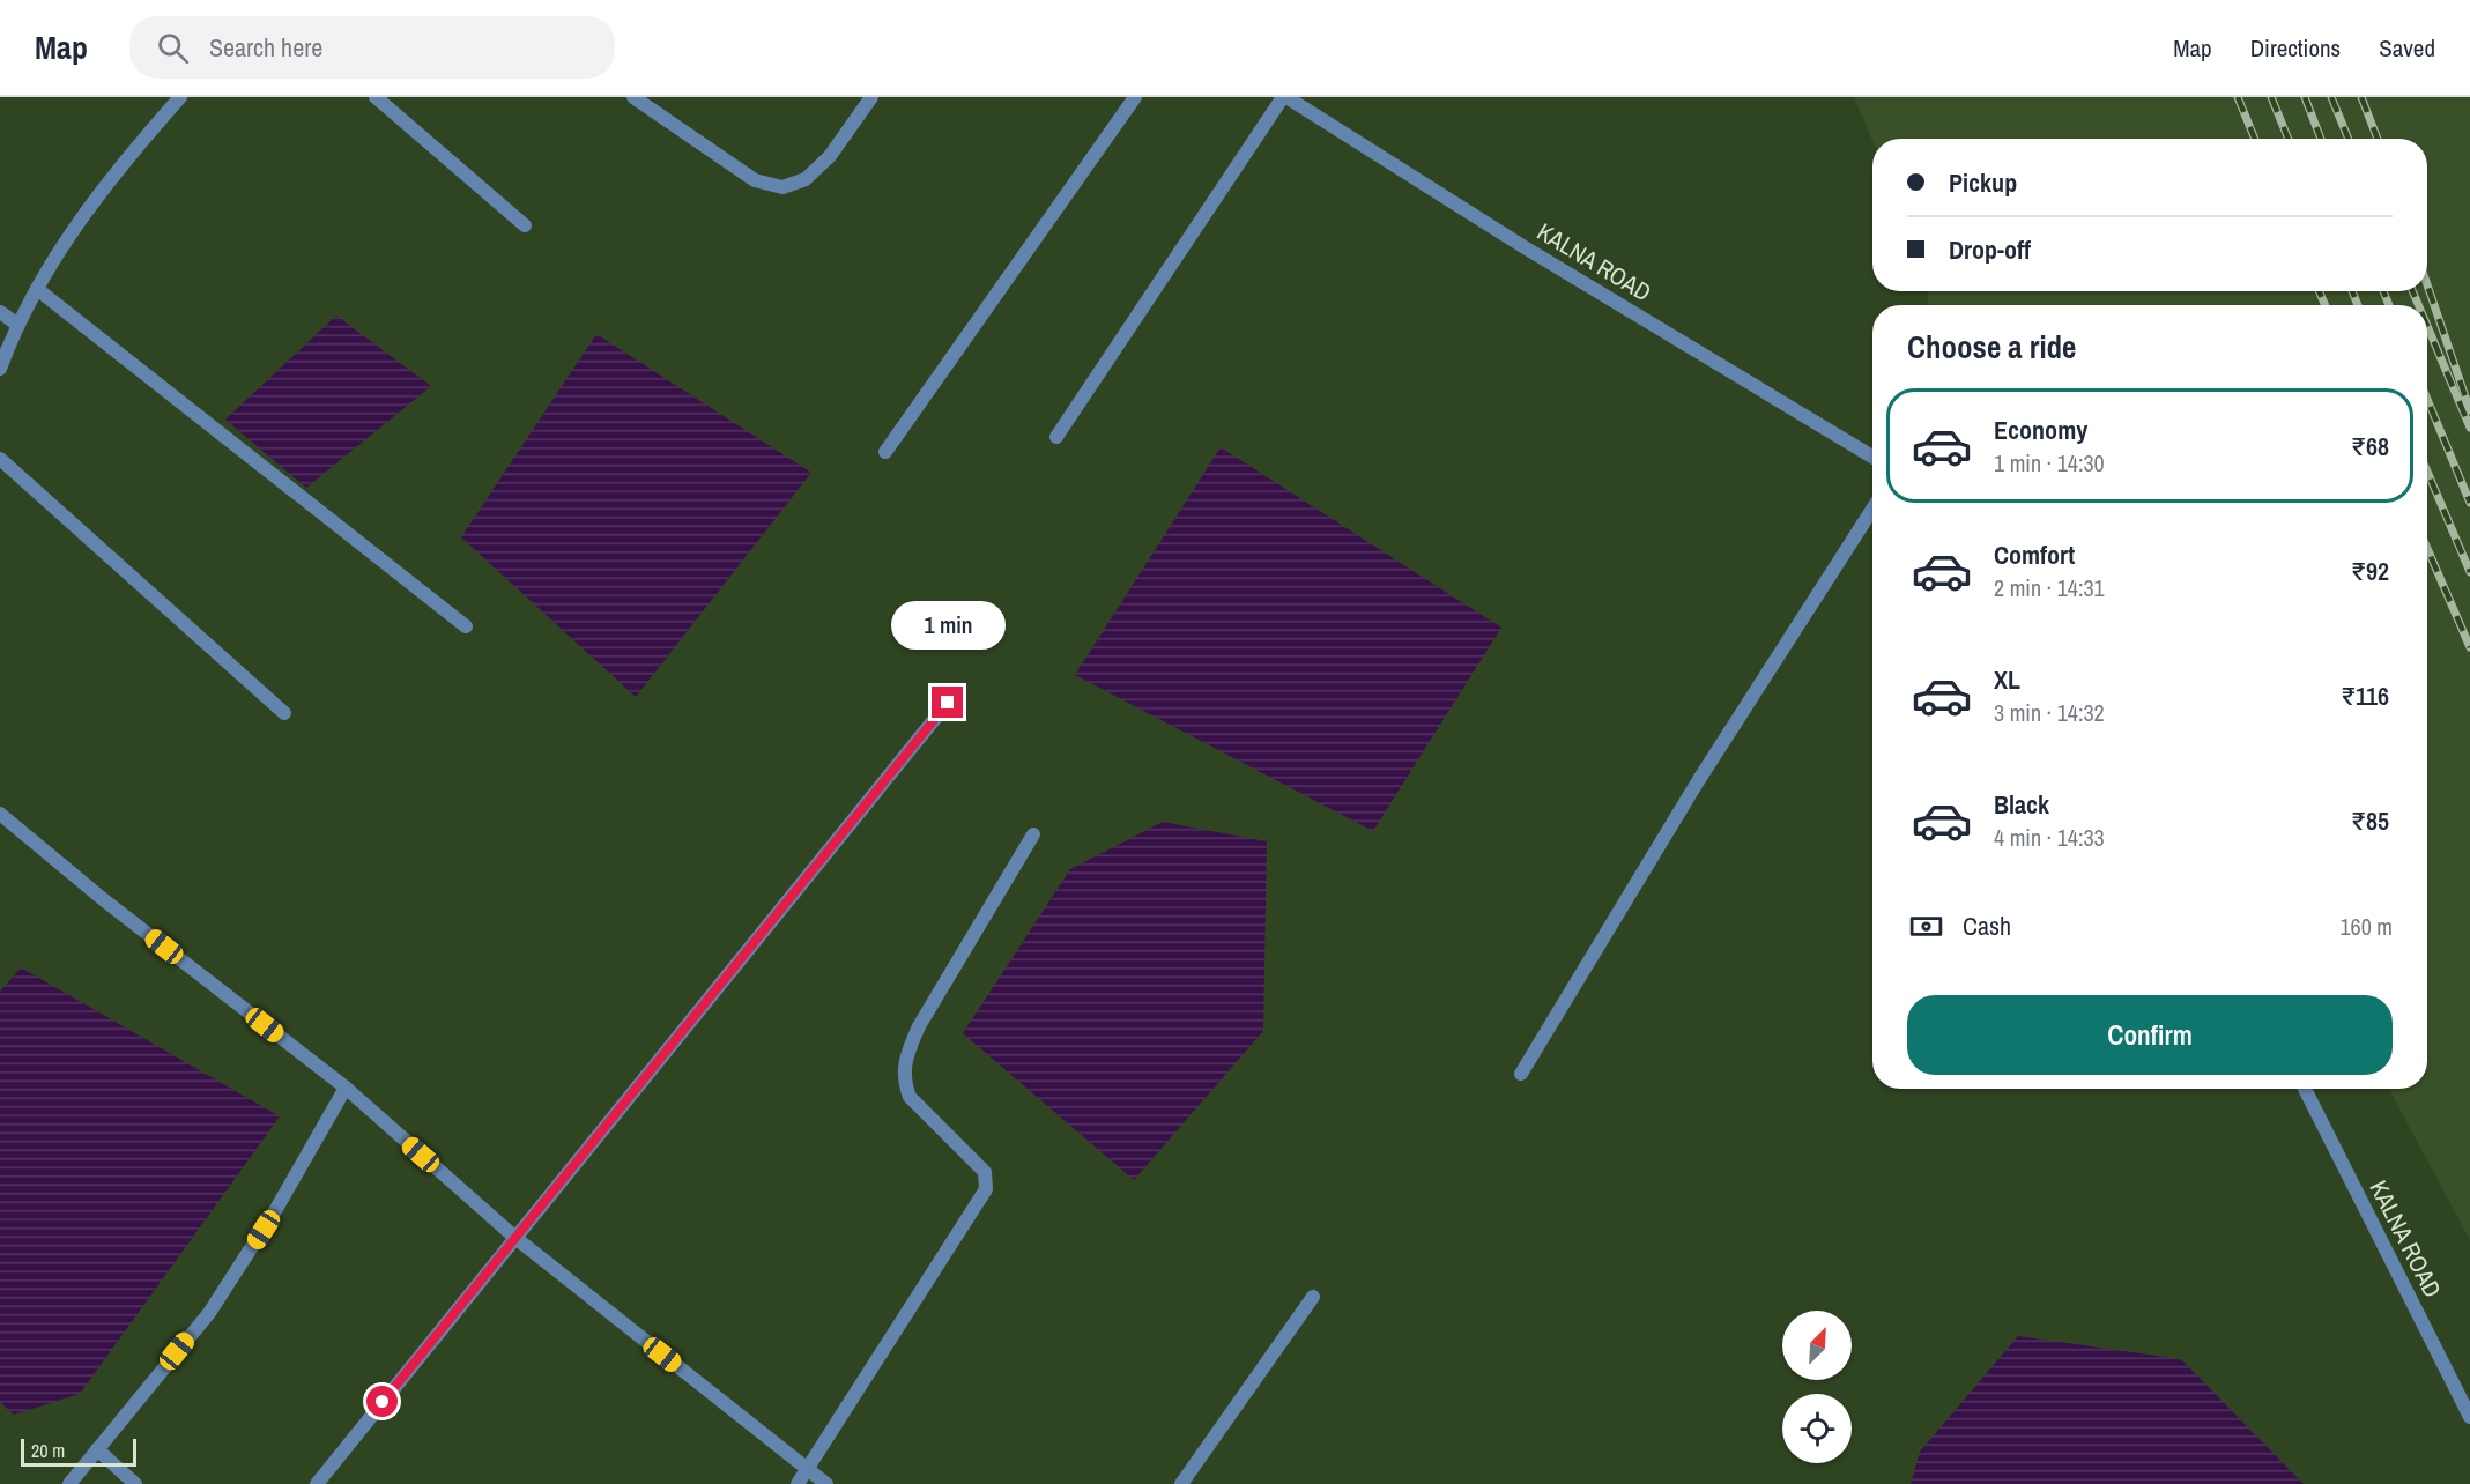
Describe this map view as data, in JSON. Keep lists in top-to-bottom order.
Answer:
{
  "streets": {
    "street": ["KALNA ROAD"]
  },
  "scale_bar": "20 m",
  "north": "top right",
  "page": {
    "header": "Map",
    "search": "Search here",
    "nav": ["Map", "Directions", "Saved"],
    "banner": ["Pickup", "Drop-off"],
    "heading": "Choose a ride",
    "list": [
      {
        "name": "Economy",
        "note": "1 min · 14:30",
        "value": "₹68"
      },
      {
        "name": "Comfort",
        "note": "2 min · 14:31",
        "value": "₹92"
      },
      {
        "name": "XL",
        "note": "3 min · 14:32",
        "value": "₹116"
      },
      {
        "name": "Black",
        "note": "4 min · 14:33",
        "value": "₹85"
      }
    ],
    "bubble": "1 min",
    "pay": ["Cash", "160 m"],
    "buttons": "Confirm",
    "scale": "20 m"
  }
}
